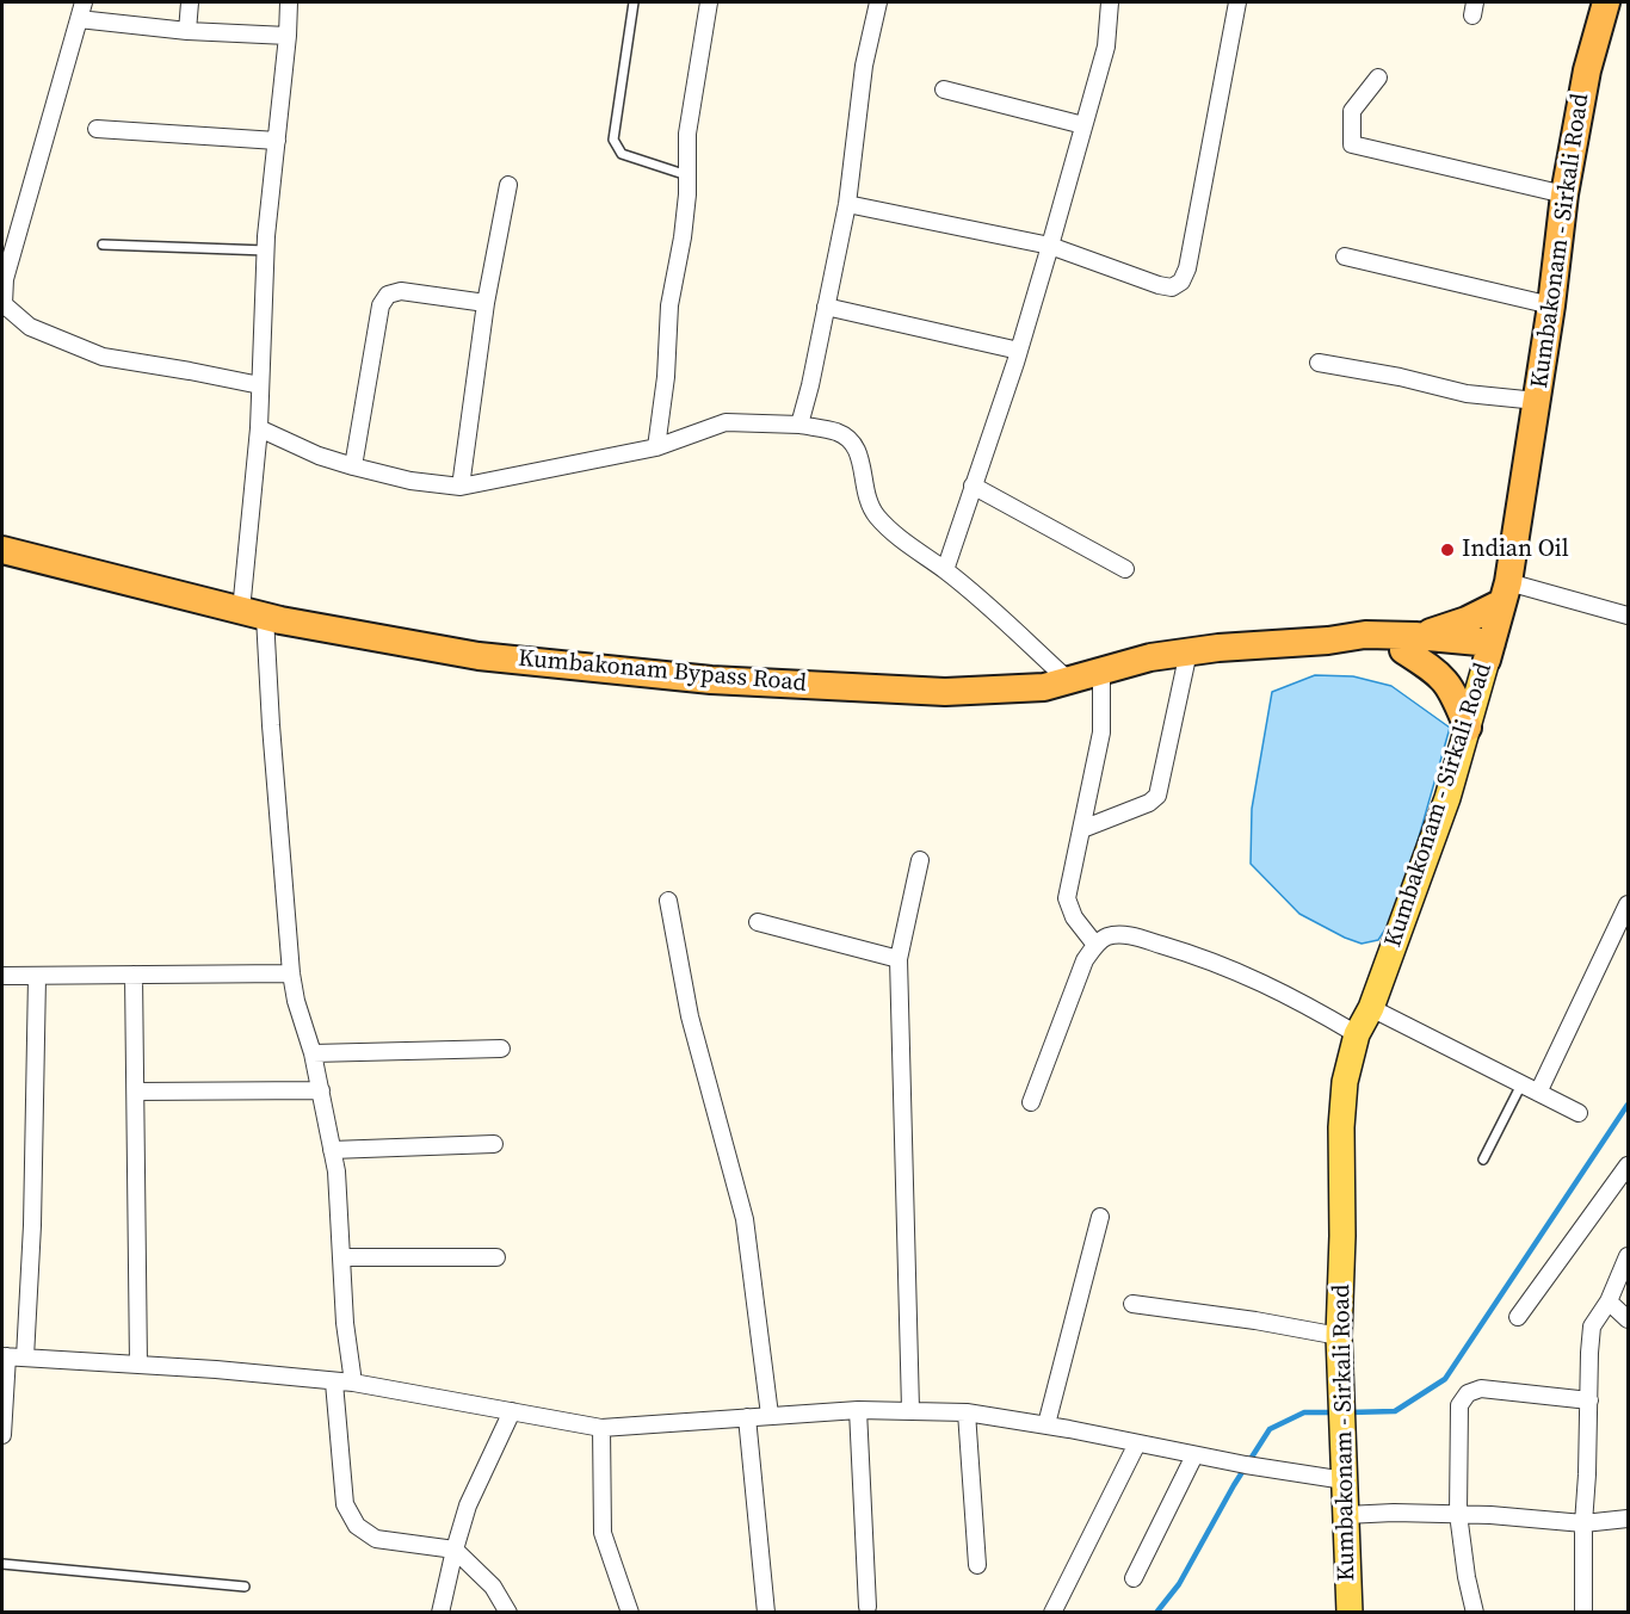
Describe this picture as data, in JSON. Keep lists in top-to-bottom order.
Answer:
{
  "streets": {
    "highway": ["Kumbakonam - Sirkali Road", "Kumbakonam Bypass Road"]
  },
  "crossings": [
    ["Kumbakonam - Sirkali Road", "Kumbakonam Bypass Road"]
  ],
  "places": ["Indian Oil"]
}
